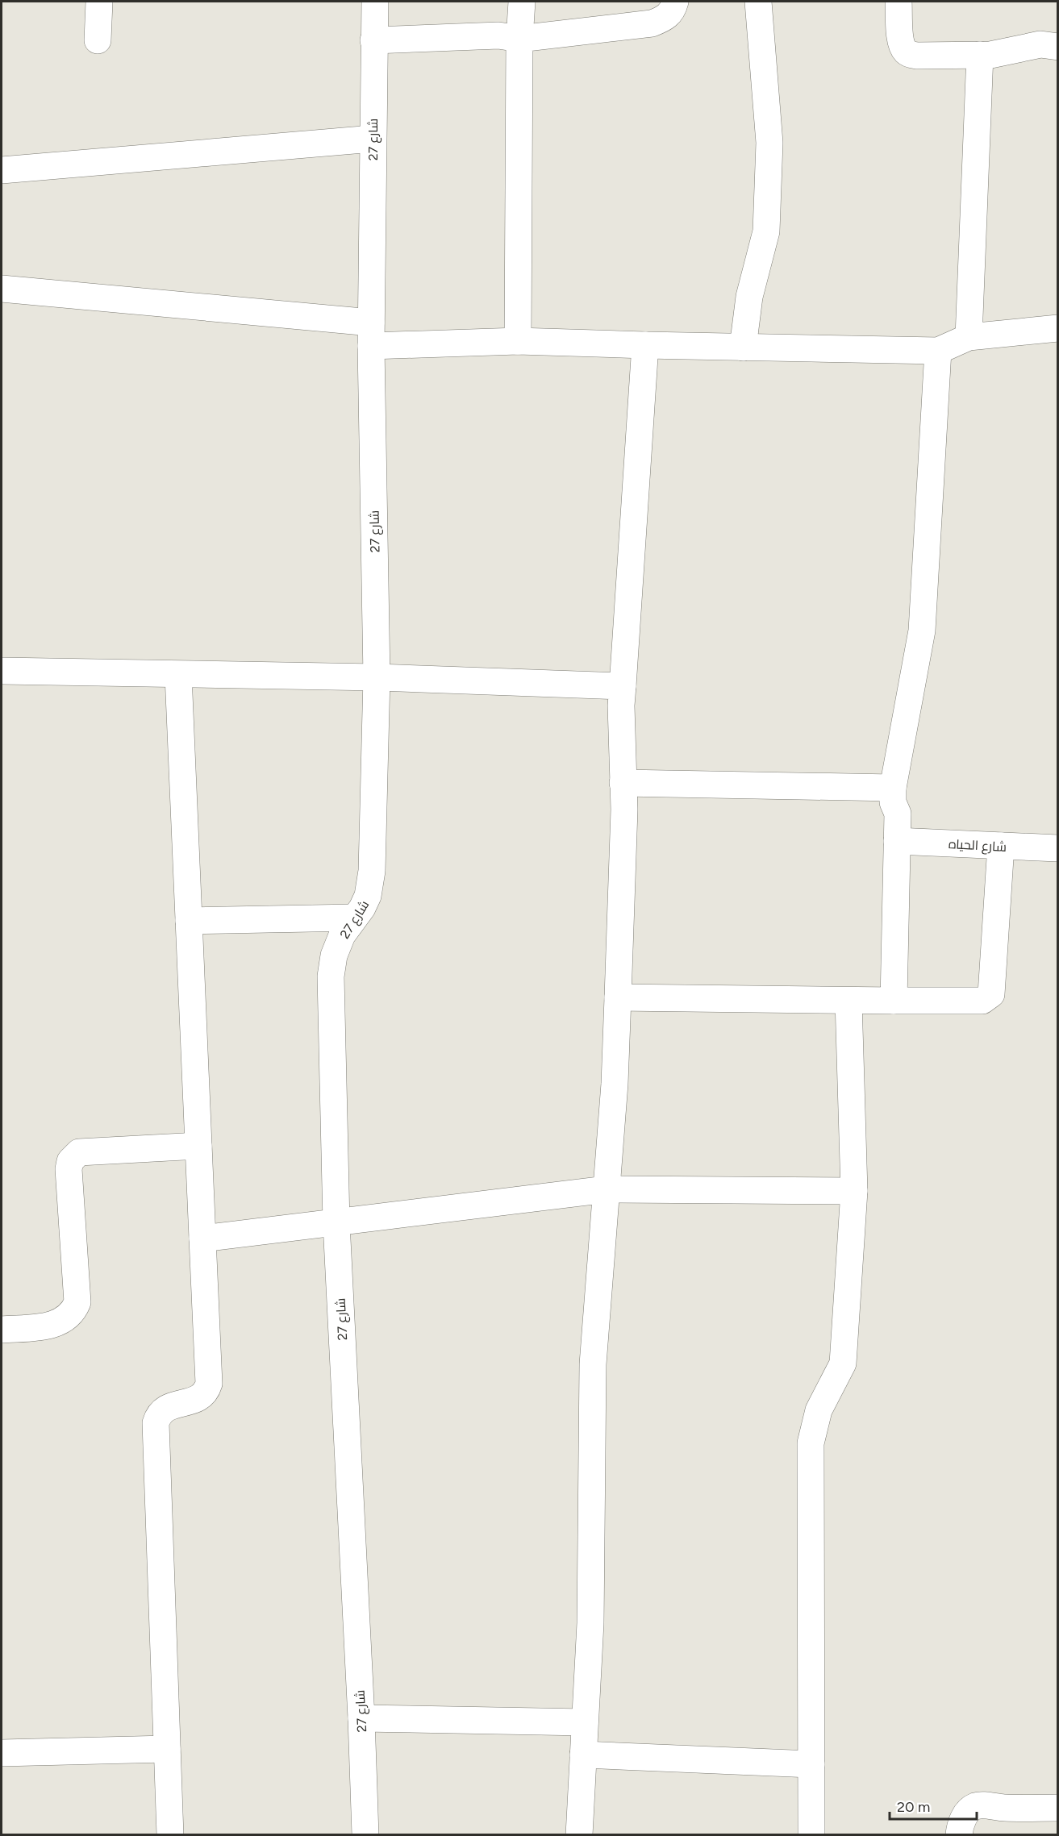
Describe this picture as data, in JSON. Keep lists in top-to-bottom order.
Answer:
{
  "streets": {
    "street": ["شارع 27", "شارع الحياه"]
  },
  "scale_bar": "20 m"
}
